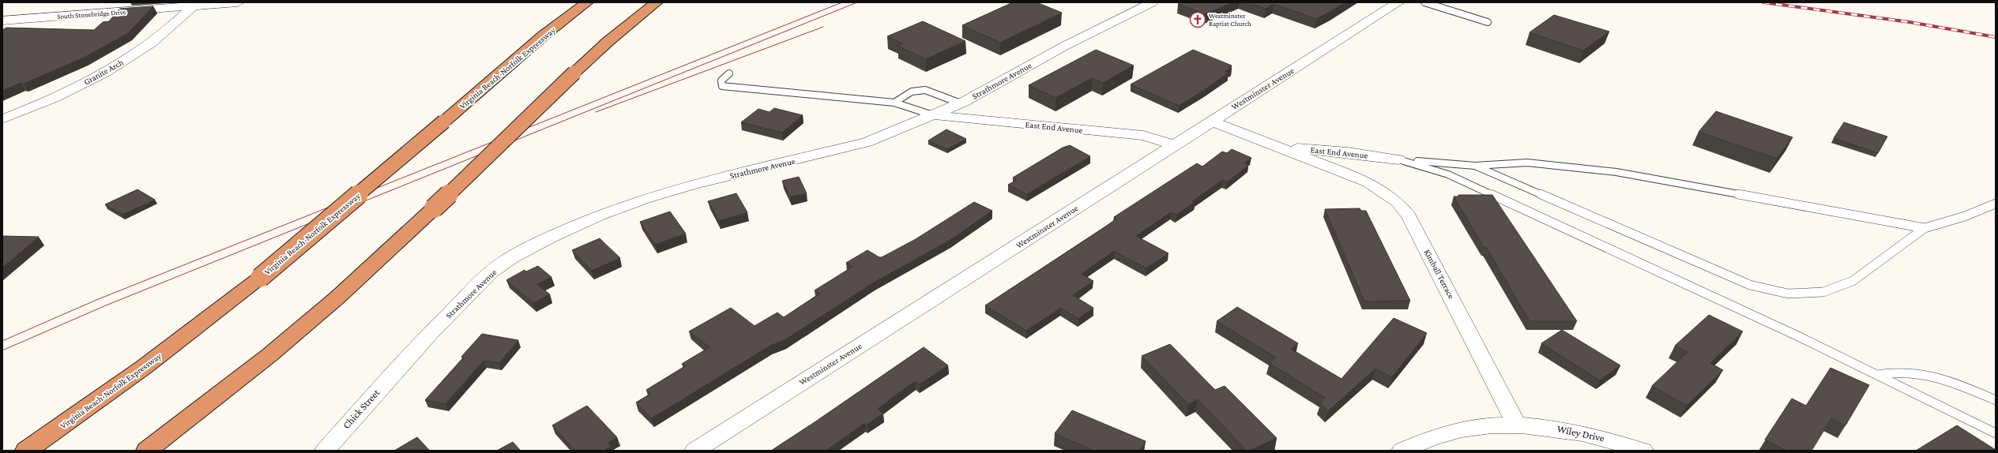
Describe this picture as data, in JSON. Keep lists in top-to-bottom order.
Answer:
{
  "streets": {
    "highway": ["Virginia Beach-Norfolk Expressway"],
    "street": [
      "South Stonebridge Drive",
      "Granite Arch",
      "Strathmore Avenue",
      "Westminster Avenue",
      "East End Avenue",
      "Kimball Terrace",
      "Chick Street",
      "Wiley Drive"
    ]
  },
  "crossings": [
    ["South Stonebridge Drive", "Granite Arch"],
    ["Strathmore Avenue", "East End Avenue"],
    ["Strathmore Avenue", "Chick Street"],
    ["Westminster Avenue", "East End Avenue"],
    ["Westminster Avenue", "Kimball Terrace"],
    ["East End Avenue", "Kimball Terrace"],
    ["Kimball Terrace", "Wiley Drive"]
  ],
  "places": {
    "church": ["Westminster Baptist Church"]
  }
}
